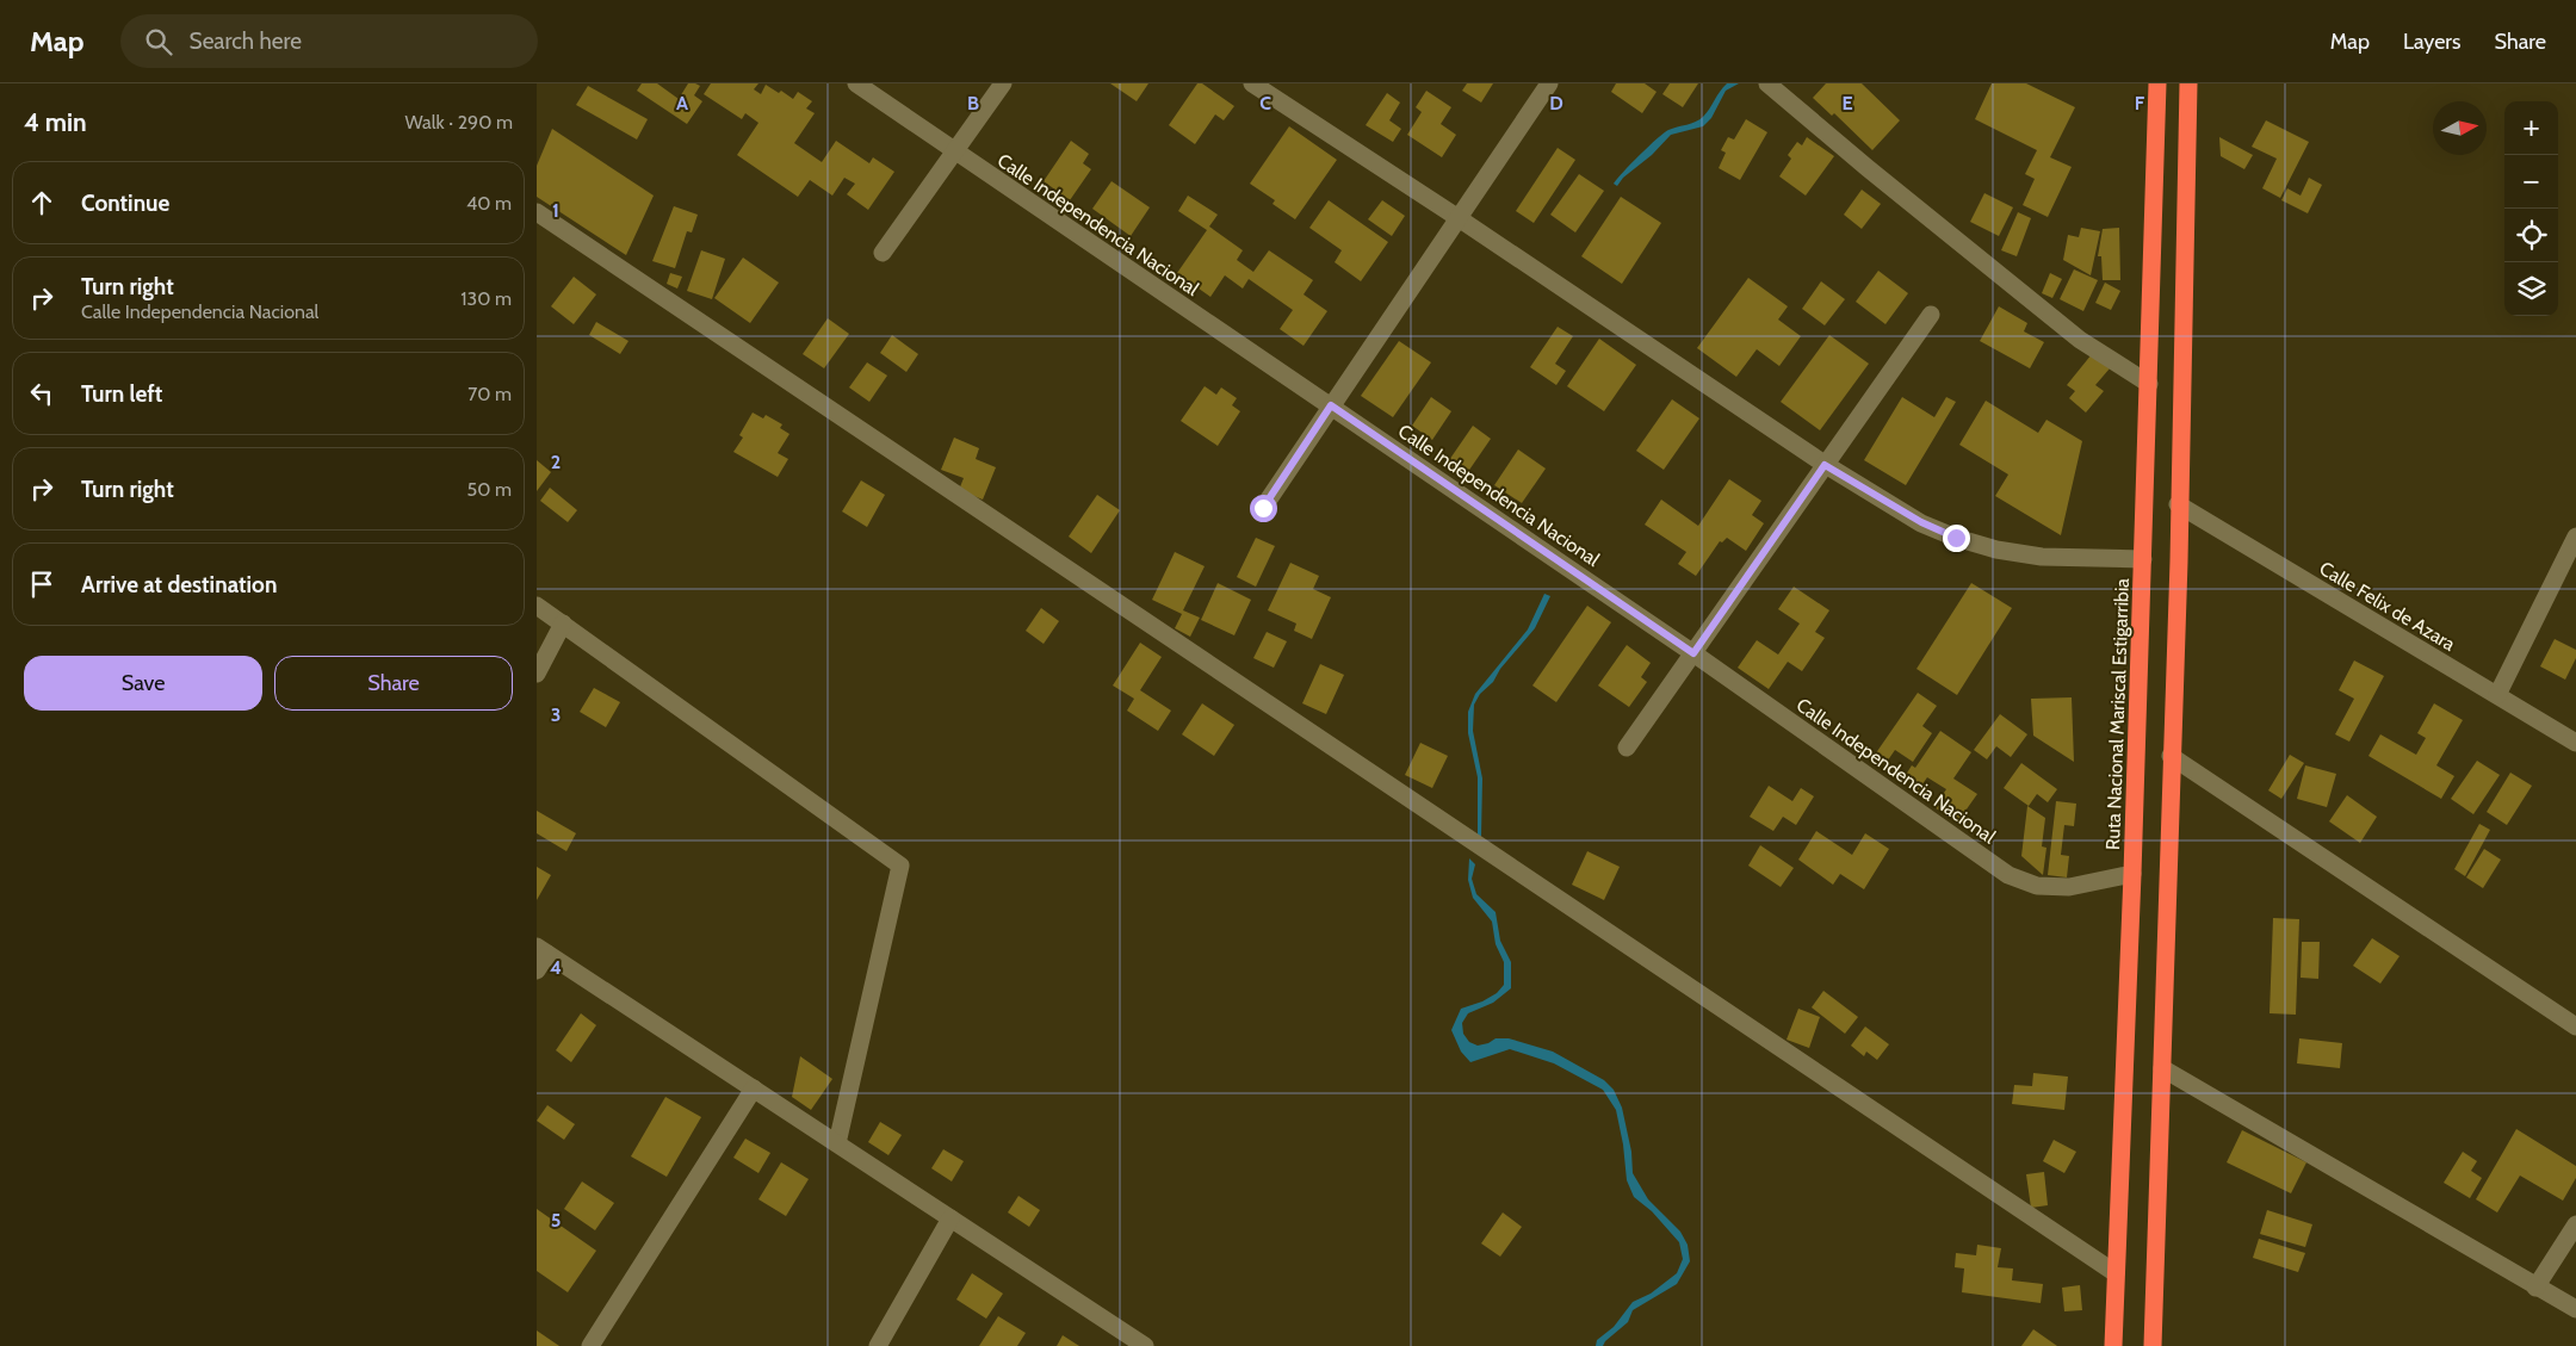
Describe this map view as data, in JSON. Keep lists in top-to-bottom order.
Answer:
{
  "streets": {
    "highway": ["Ruta Nacional Mariscal Estigarribia"],
    "street": ["Calle Independencia Nacional", "Calle Felix de Azara"]
  },
  "crossings": [
    ["Calle Independencia Nacional", "Ruta Nacional Mariscal Estigarribia"]
  ],
  "north": "right",
  "page": {
    "header": "Map",
    "search": "Search here",
    "nav": ["Map", "Layers", "Share"],
    "heading": ["4 min", "Walk · 290 m"],
    "map_buttons": ["+", "−"],
    "list": [
      ["Continue", "40 m"],
      ["Turn right", "Calle Independencia Nacional", "130 m"],
      ["Turn left", "70 m"],
      ["Turn right", "50 m"],
      "Arrive at destination"
    ],
    "buttons": ["Save", "Share"]
  },
  "grid": {
    "columns": [
      "A",
      "B",
      "C",
      "D",
      "E",
      "F"
    ],
    "rows": [
      "1",
      "2",
      "3",
      "4",
      "5"
    ]
  }
}
